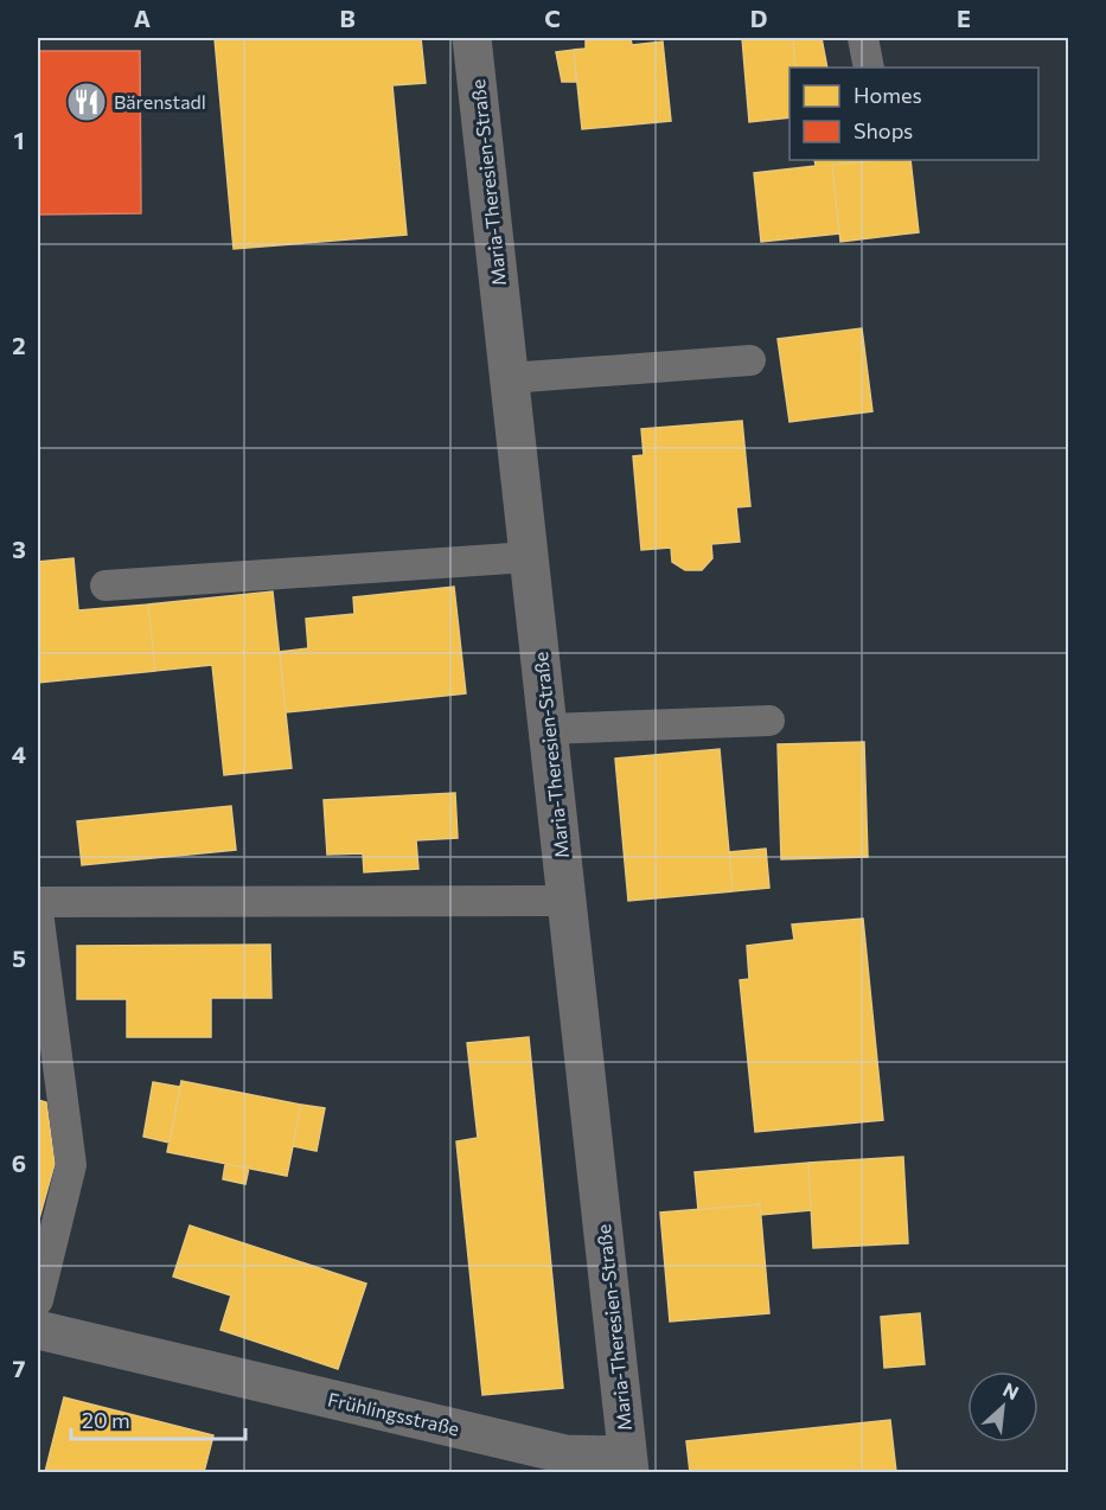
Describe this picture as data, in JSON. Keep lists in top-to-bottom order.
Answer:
{
  "streets": {
    "street": ["Maria-Theresien-Straße", "Frühlingsstraße"]
  },
  "crossings": [
    ["Maria-Theresien-Straße", "Frühlingsstraße"]
  ],
  "places": {
    "restaurant": ["Bärenstadl"]
  },
  "legend": ["Homes", "Shops"],
  "scale_bar": "20 m",
  "north": "top right",
  "grid": {
    "columns": [
      "A",
      "B",
      "C",
      "D",
      "E"
    ],
    "rows": [
      "1",
      "2",
      "3",
      "4",
      "5",
      "6",
      "7"
    ]
  }
}
